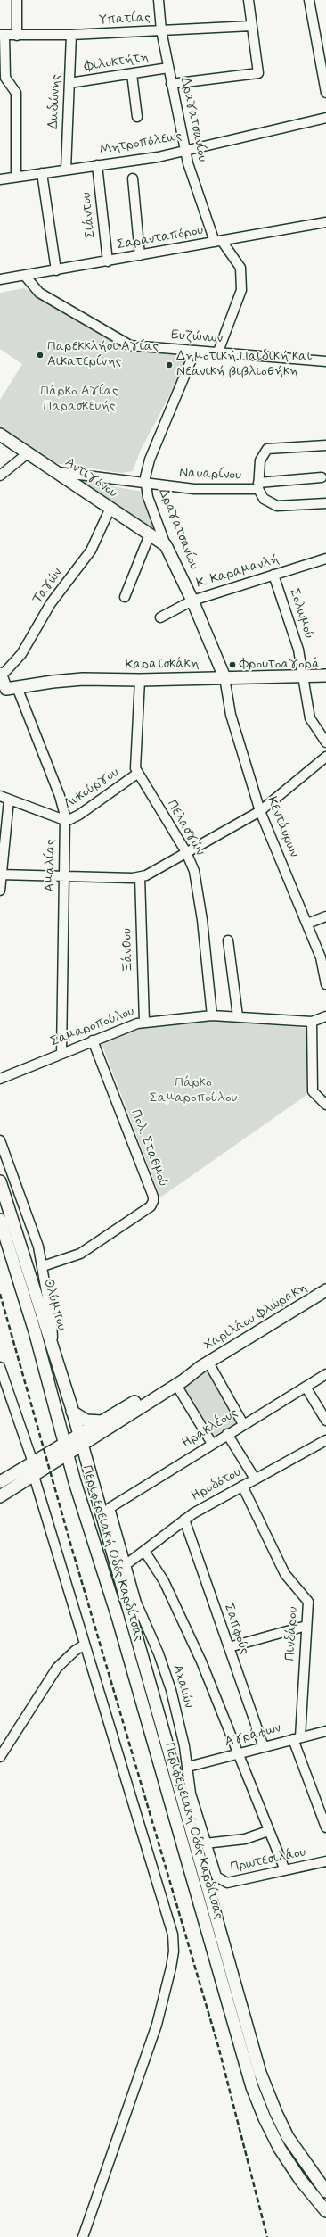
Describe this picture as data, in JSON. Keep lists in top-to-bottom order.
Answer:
{
  "streets": {
    "main road": [
      "Δραγατσανίου",
      "Αντιγόνου",
      "Καραϊσκάκη",
      "Ολύμπου",
      "Χαριλάου Φλώρακη",
      "Περιφερειακή Οδός Καρδίτσας"
    ],
    "street": [
      "Υπατίας",
      "Φιλοκτήτη",
      "Δωδώνης",
      "Μητροπόλεως",
      "Σιάντου",
      "Σαρανταπόρου",
      "Ευζώνων",
      "Ναυαρίνου",
      "Κ. Καραμανλή",
      "Ταγών",
      "Σολωμού",
      "Λυκούργου",
      "Κεντάυρων",
      "Πελασγών",
      "Αμαλίας",
      "Ξάνθου",
      "Σαμαροπούλου",
      "Πολ. Σταθμού",
      "Ηρακλέους",
      "Ηροδότου",
      "Σαπφούς",
      "Πινδάρου",
      "Αχαιών",
      "Αγράφων",
      "Πρωτεσιλάου"
    ]
  },
  "crossings": [
    ["Υπατίας", "Δωδώνης"],
    ["Υπατίας", "Δραγατσανίου"],
    ["Φιλοκτήτη", "Δωδώνης"],
    ["Φιλοκτήτη", "Δραγατσανίου"],
    ["Δωδώνης", "Μητροπόλεως"],
    ["Δραγατσανίου", "Μητροπόλεως"],
    ["Δραγατσανίου", "Σαρανταπόρου"],
    ["Δραγατσανίου", "Ευζώνων"],
    ["Δραγατσανίου", "Ναυαρίνου"],
    ["Δραγατσανίου", "Αντιγόνου"],
    ["Δραγατσανίου", "Κ. Καραμανλή"],
    ["Δραγατσανίου", "Καραϊσκάκη"],
    ["Δραγατσανίου", "Κεντάυρων"],
    ["Μητροπόλεως", "Σιάντου"],
    ["Σιάντου", "Σαρανταπόρου"],
    ["Σαρανταπόρου", "Ευζώνων"],
    ["Ναυαρίνου", "Αντιγόνου"],
    ["Αντιγόνου", "Ταγών"],
    ["Κ. Καραμανλή", "Σολωμού"],
    ["Σολωμού", "Καραϊσκάκη"],
    ["Καραϊσκάκη", "Κεντάυρων"],
    ["Καραϊσκάκη", "Πελασγών"],
    ["Καραϊσκάκη", "Αμαλίας"],
    ["Λυκούργου", "Πελασγών"],
    ["Λυκούργου", "Αμαλίας"],
    ["Πελασγών", "Σαμαροπούλου"],
    ["Αμαλίας", "Σαμαροπούλου"],
    ["Ξάνθου", "Σαμαροπούλου"],
    ["Σαμαροπούλου", "Πολ. Σταθμού"],
    ["Ολύμπου", "Χαριλάου Φλώρακη"],
    ["Ολύμπου", "Περιφερειακή Οδός Καρδίτσας"],
    ["Χαριλάου Φλώρακη", "Περιφερειακή Οδός Καρδίτσας"],
    ["Ηρακλέους", "Αχαιών"],
    ["Ηροδότου", "Σαπφούς"],
    ["Ηροδότου", "Πινδάρου"],
    ["Ηροδότου", "Αχαιών"],
    ["Σαπφούς", "Αγράφων"],
    ["Πινδάρου", "Αγράφων"],
    ["Αχαιών", "Αγράφων"],
    ["Αχαιών", "Πρωτεσιλάου"]
  ],
  "parks": ["Πάρκο Αγίας Παρασκευής", "Πάρκο Σαμαροπούλου"],
  "places": ["Παρεκκλήσι Αγίας Αικατερίνης", "Δημοτική Παιδική και Νεανική βιβλιοθήκη", "Φρουτοαγορά"]
}
